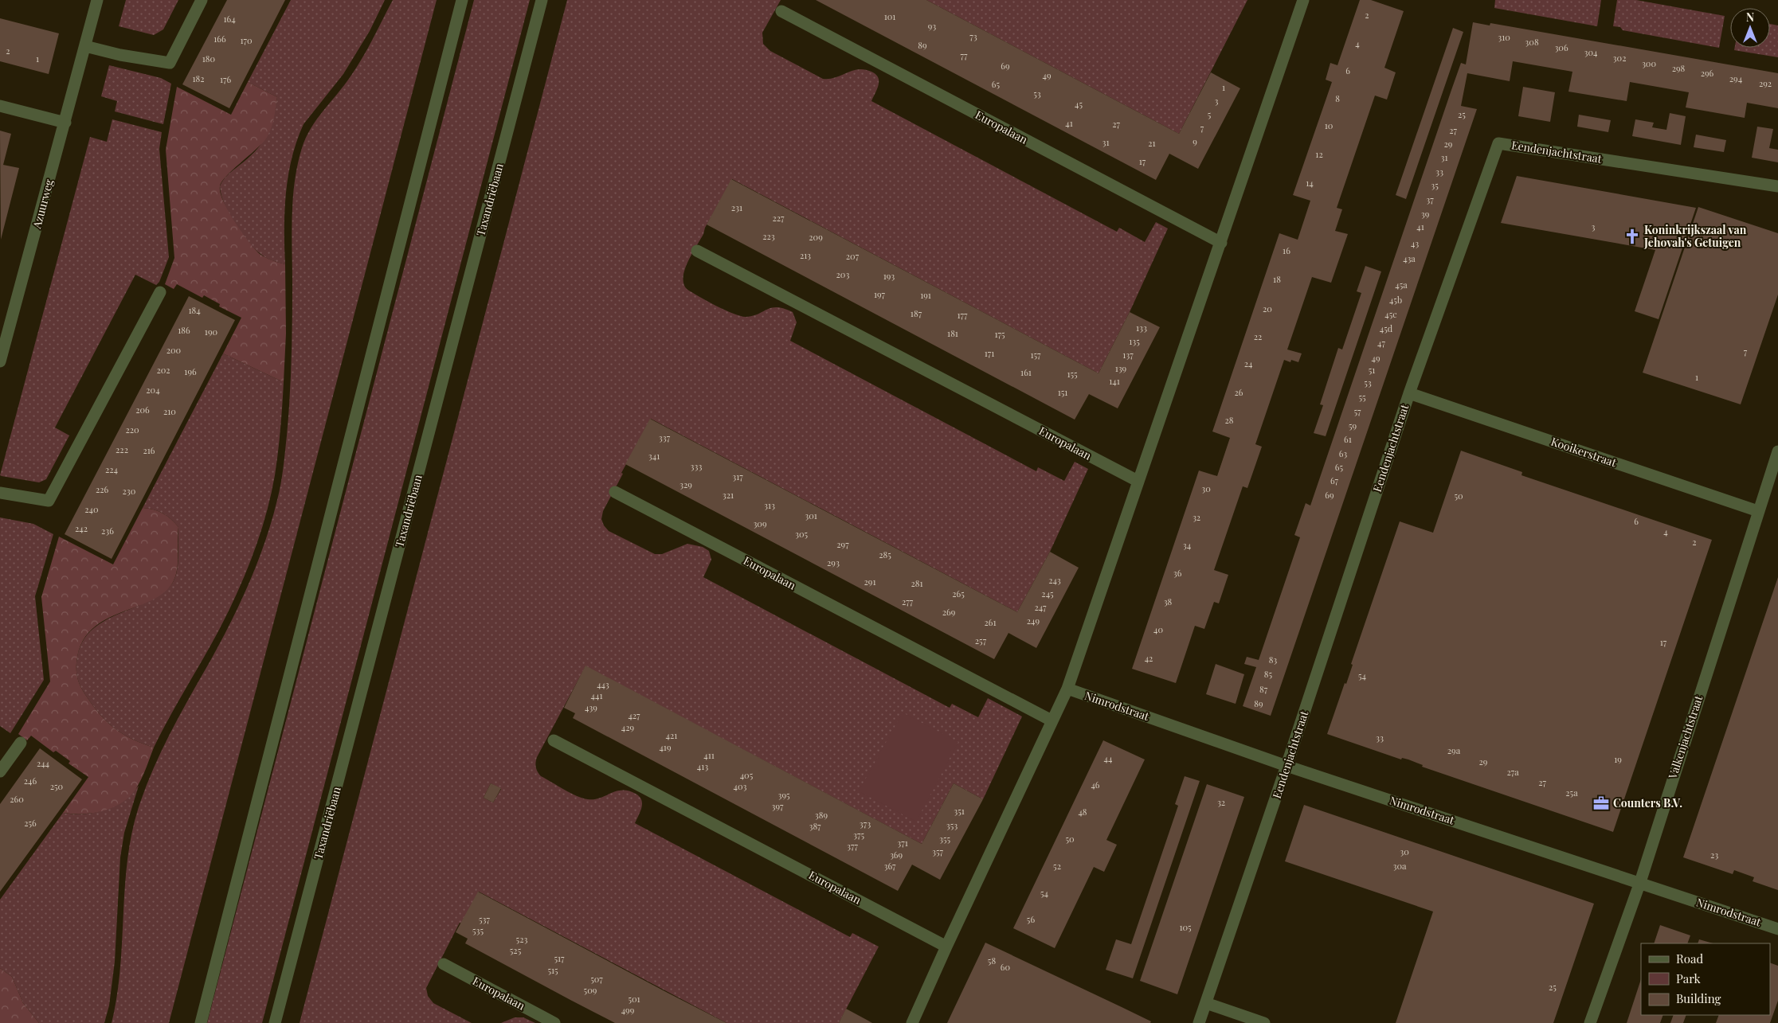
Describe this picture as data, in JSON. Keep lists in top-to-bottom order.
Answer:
{
  "streets": {
    "street": [
      "Europalaan",
      "Eendenjachtstraat",
      "Taxandriëbaan",
      "Azuurweg",
      "Kooikerstraat",
      "Nimrodstraat",
      "Valkenjachtstraat"
    ]
  },
  "crossings": [
    ["Eendenjachtstraat", "Kooikerstraat"],
    ["Eendenjachtstraat", "Nimrodstraat"],
    ["Kooikerstraat", "Valkenjachtstraat"],
    ["Nimrodstraat", "Valkenjachtstraat"]
  ],
  "places": {
    "church": ["Koninkrijkszaal van Jehovah's Getuigen"],
    "office": ["Counters B.V."]
  },
  "house_numbers": [
    "2",
    "101",
    "164",
    "93",
    "73",
    "310",
    "166",
    "170",
    "308",
    "4",
    "89",
    "306",
    "2",
    "304",
    "77",
    "302",
    "1",
    "180",
    "300",
    "69",
    "298",
    "6",
    "296",
    "49",
    "182",
    "294",
    "176",
    "292",
    "65",
    "1",
    "53",
    "8",
    "3",
    "45",
    "5",
    "25",
    "41",
    "27",
    "10",
    "7",
    "27",
    "9",
    "31",
    "21",
    "29",
    "12",
    "31",
    "17",
    "33",
    "14",
    "35",
    "37",
    "231",
    "39",
    "227",
    "41",
    "3",
    "223",
    "209",
    "43",
    "16",
    "213",
    "207",
    "43a",
    "203",
    "193",
    "18",
    "45a",
    "197",
    "191",
    "45b",
    "20",
    "184",
    "187",
    "45c",
    "177",
    "133",
    "45d",
    "186",
    "190",
    "181",
    "175",
    "22",
    "135",
    "47",
    "200",
    "7",
    "171",
    "157",
    "137",
    "49",
    "24",
    "139",
    "202",
    "51",
    "196",
    "161",
    "155",
    "1",
    "141",
    "53",
    "204",
    "151",
    "26",
    "55",
    "206",
    "210",
    "57",
    "28",
    "59",
    "220",
    "337",
    "61",
    "222",
    "216",
    "63",
    "341",
    "333",
    "65",
    "224",
    "317",
    "67",
    "329",
    "30",
    "226",
    "230",
    "321",
    "69",
    "50",
    "313",
    "240",
    "301",
    "32",
    "6",
    "309",
    "242",
    "236",
    "4",
    "305",
    "2",
    "297",
    "34",
    "285",
    "293",
    "36",
    "243",
    "291",
    "281",
    "265",
    "245",
    "277",
    "38",
    "247",
    "269",
    "249",
    "261",
    "40",
    "257",
    "17",
    "42",
    "83",
    "85",
    "54",
    "443",
    "87",
    "441",
    "89",
    "439",
    "427",
    "429",
    "421",
    "33",
    "419",
    "29a",
    "411",
    "44",
    "19",
    "29",
    "244",
    "413",
    "27a",
    "405",
    "246",
    "27",
    "46",
    "250",
    "403",
    "25a",
    "395",
    "260",
    "32",
    "397",
    "351",
    "48",
    "389",
    "256",
    "373",
    "353",
    "387",
    "375",
    "355",
    "50",
    "371",
    "377",
    "357",
    "30",
    "369",
    "23",
    "367",
    "52",
    "30a",
    "54",
    "537",
    "56",
    "105",
    "535",
    "523",
    "525",
    "517",
    "58",
    "60",
    "515",
    "507",
    "25",
    "509",
    "501",
    "499"
  ],
  "legend": ["Road", "Park", "Building"],
  "north": "top"
}
